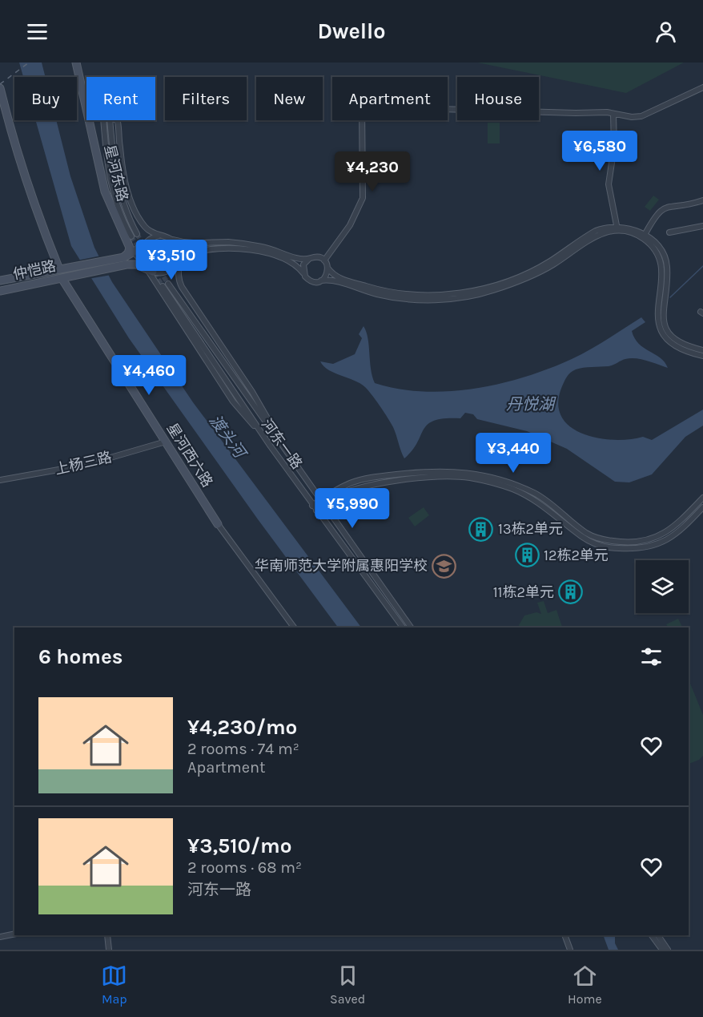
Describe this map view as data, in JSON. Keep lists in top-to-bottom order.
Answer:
{
  "streets": {
    "street": [
      "星河东路",
      "仲恺路",
      "河东一路",
      "星河西六路",
      "上杨三路"
    ]
  },
  "crossings": [
    ["仲恺路", "星河西六路"],
    ["星河西六路", "上杨三路"]
  ],
  "water": ["丹悦湖", "渡头河"],
  "places": {
    "building": ["13栋2单元", "12栋2单元", "11栋2单元"],
    "school or university": ["华南师范大学附属惠阳学校"]
  },
  "page": {
    "header": "Dwello",
    "chip": [
      "Buy",
      "Rent",
      "Filters",
      "New",
      "Apartment",
      "House"
    ],
    "price": [
      "¥6,580",
      "¥4,230",
      "¥3,510",
      "¥4,460",
      "¥3,440",
      "¥5,990"
    ],
    "heading": "6 homes",
    "list": [
      {
        "name": "¥4,230/mo",
        "note": "2 rooms · 74 m² · Apartment"
      },
      {
        "name": "¥3,510/mo",
        "note": "2 rooms · 68 m² · 河东一路"
      }
    ],
    "tabs": ["Map", "Saved", "Home"]
  }
}
